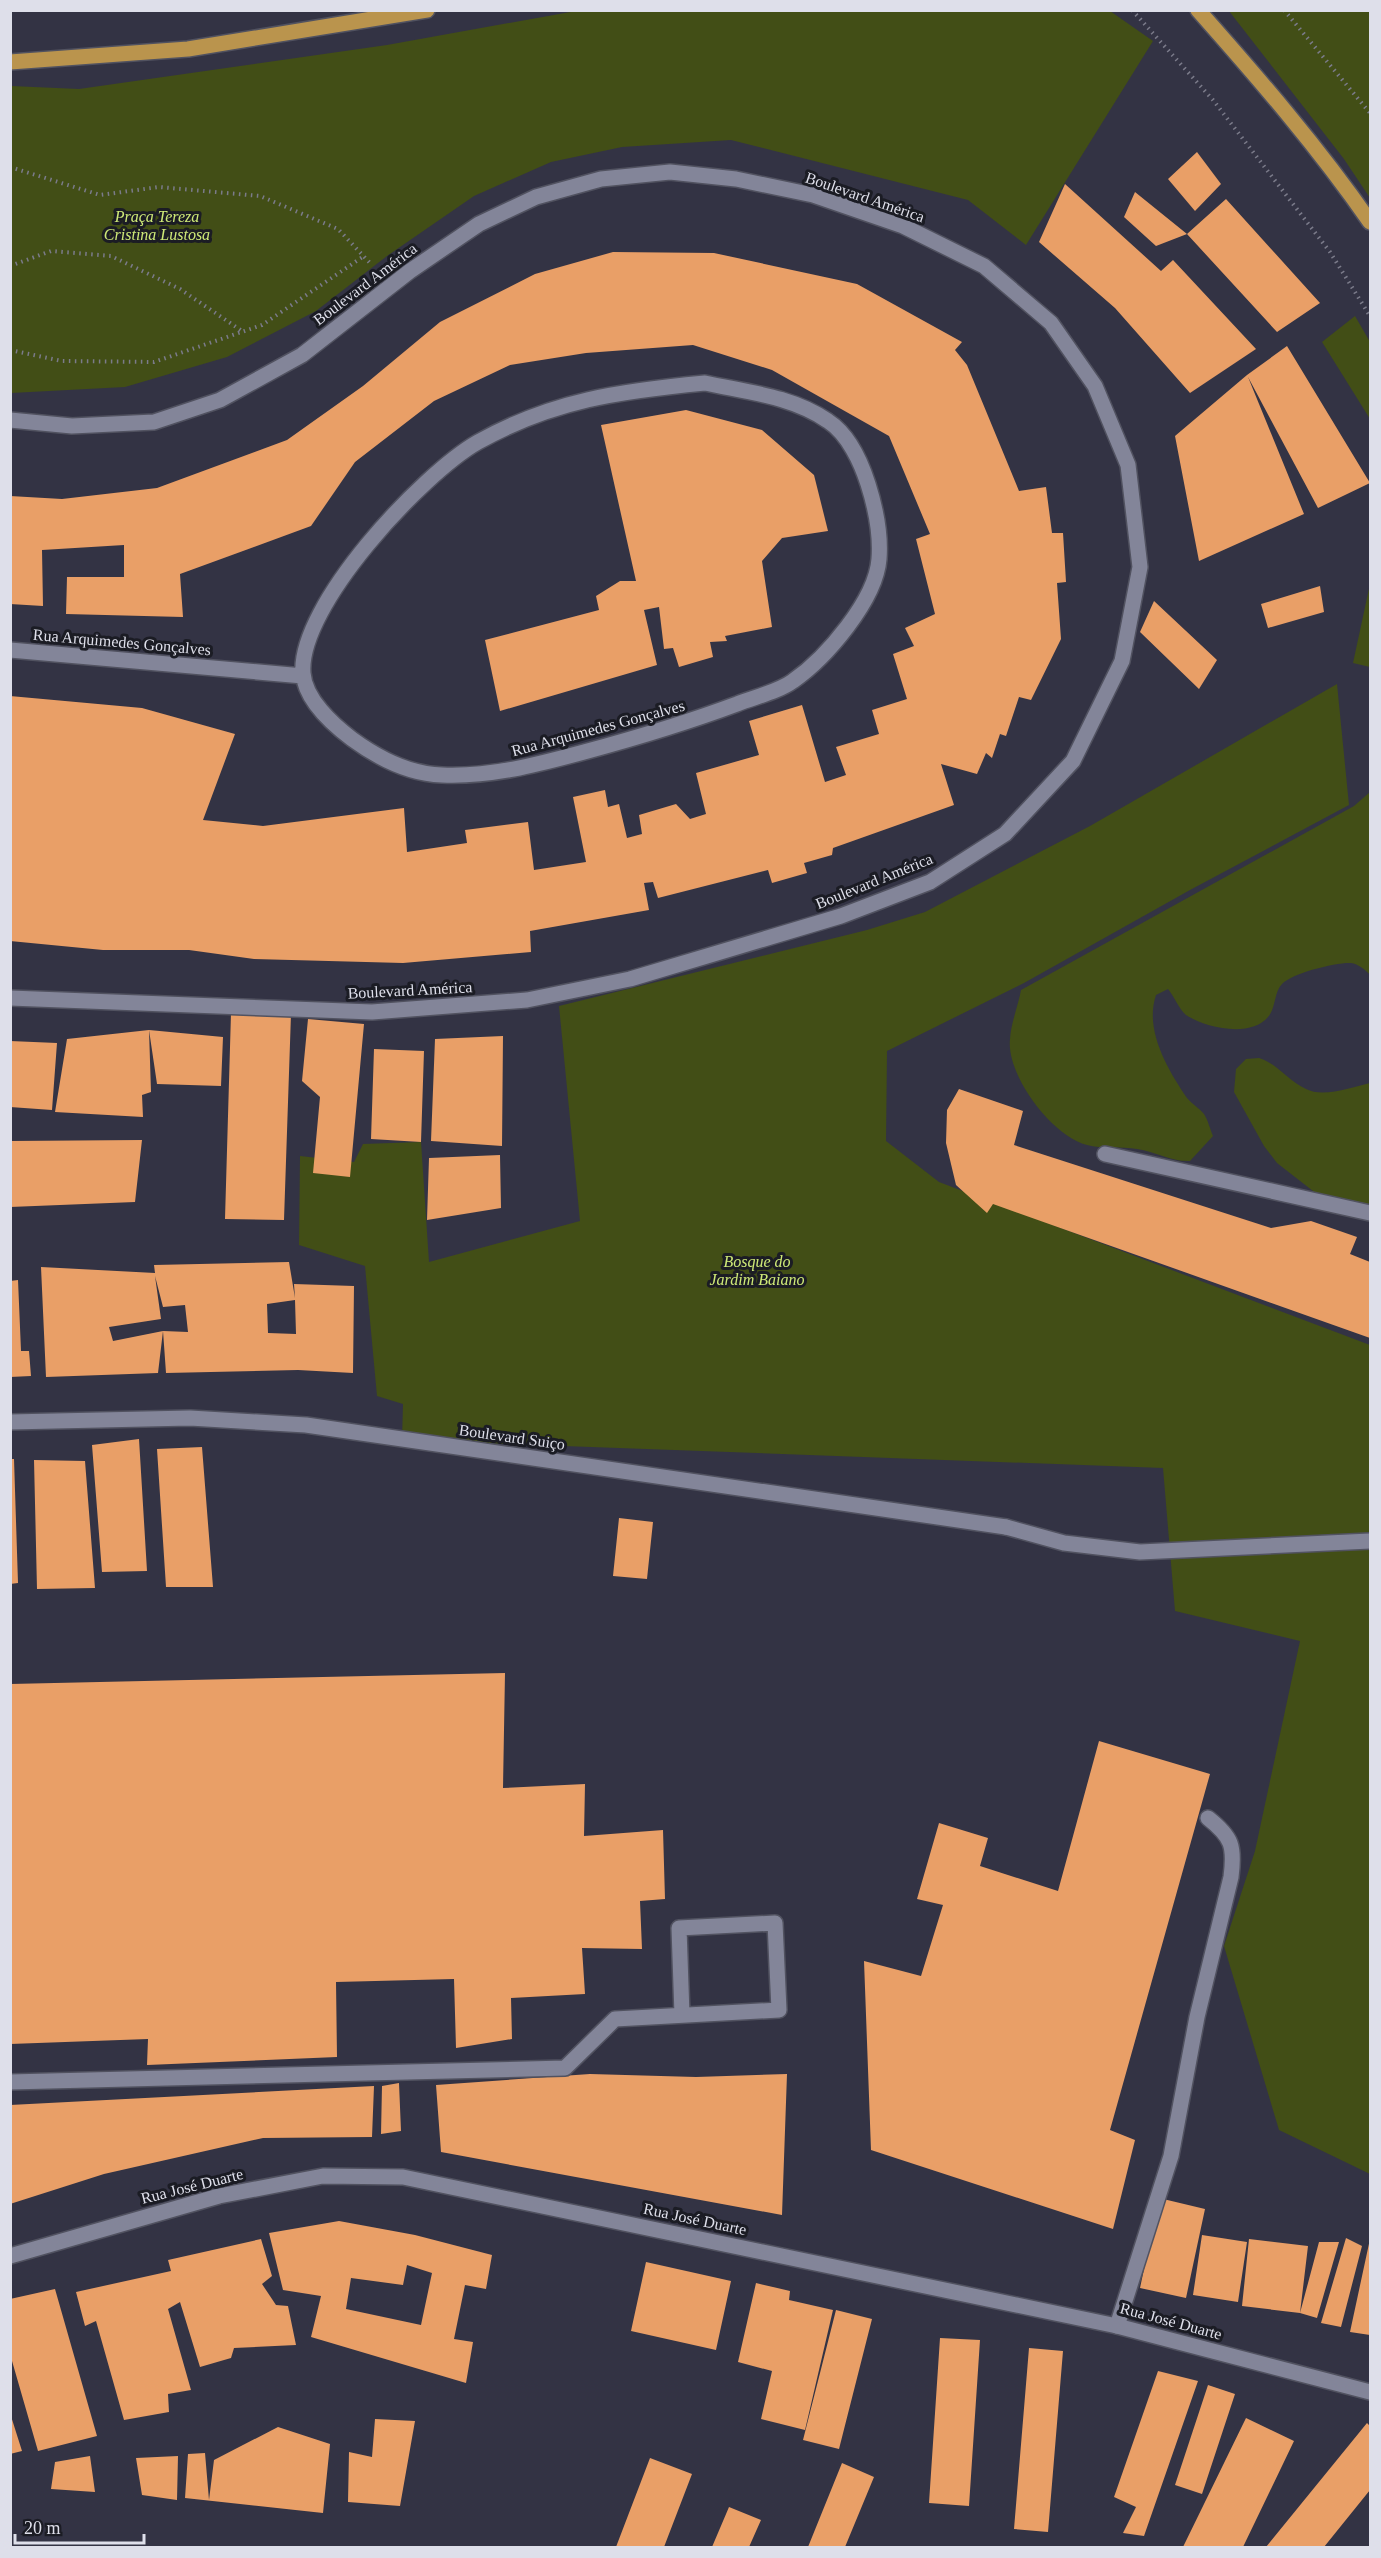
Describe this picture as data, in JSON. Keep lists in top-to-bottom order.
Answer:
{
  "streets": {
    "street": [
      "Boulevard América",
      "Rua Arquimedes Gonçalves",
      "Boulevard Suiço",
      "Rua José Duarte"
    ]
  },
  "parks": ["Praça Tereza Cristina Lustosa", "Bosque do Jardim Baiano"],
  "scale_bar": "20 m"
}
